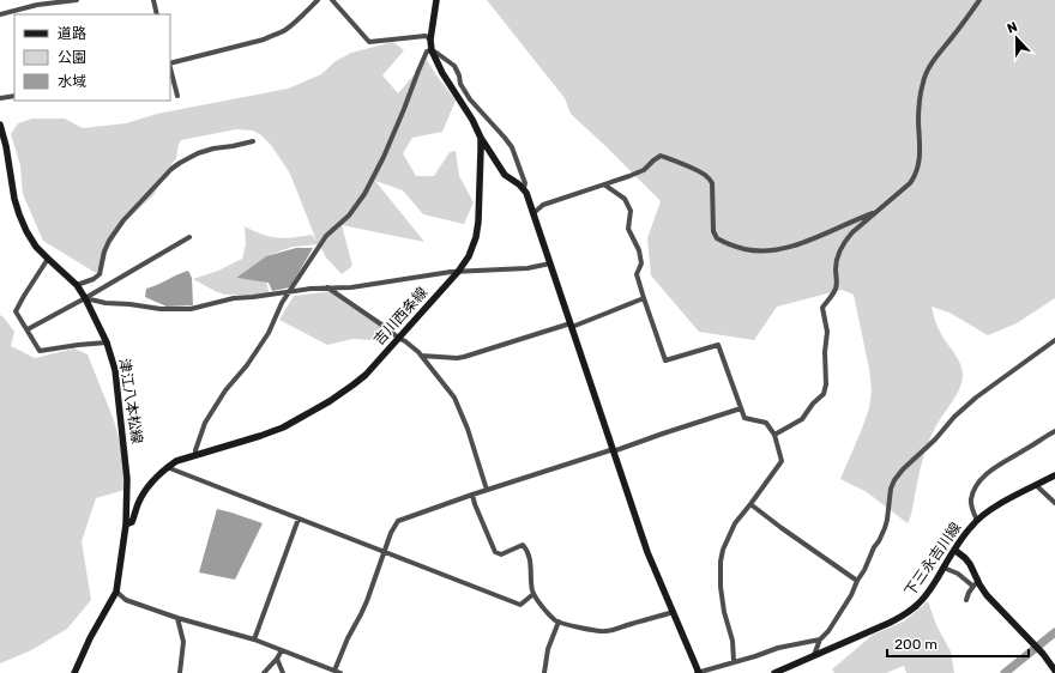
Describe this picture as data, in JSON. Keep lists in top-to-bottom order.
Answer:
{
  "streets": {
    "main road": ["吉川西条線", "津江八本松線", "下三永吉川線"]
  },
  "crossings": [
    ["吉川西条線", "津江八本松線"]
  ],
  "legend": ["道路", "公園", "水域"],
  "scale_bar": "200 m",
  "north": "top"
}
